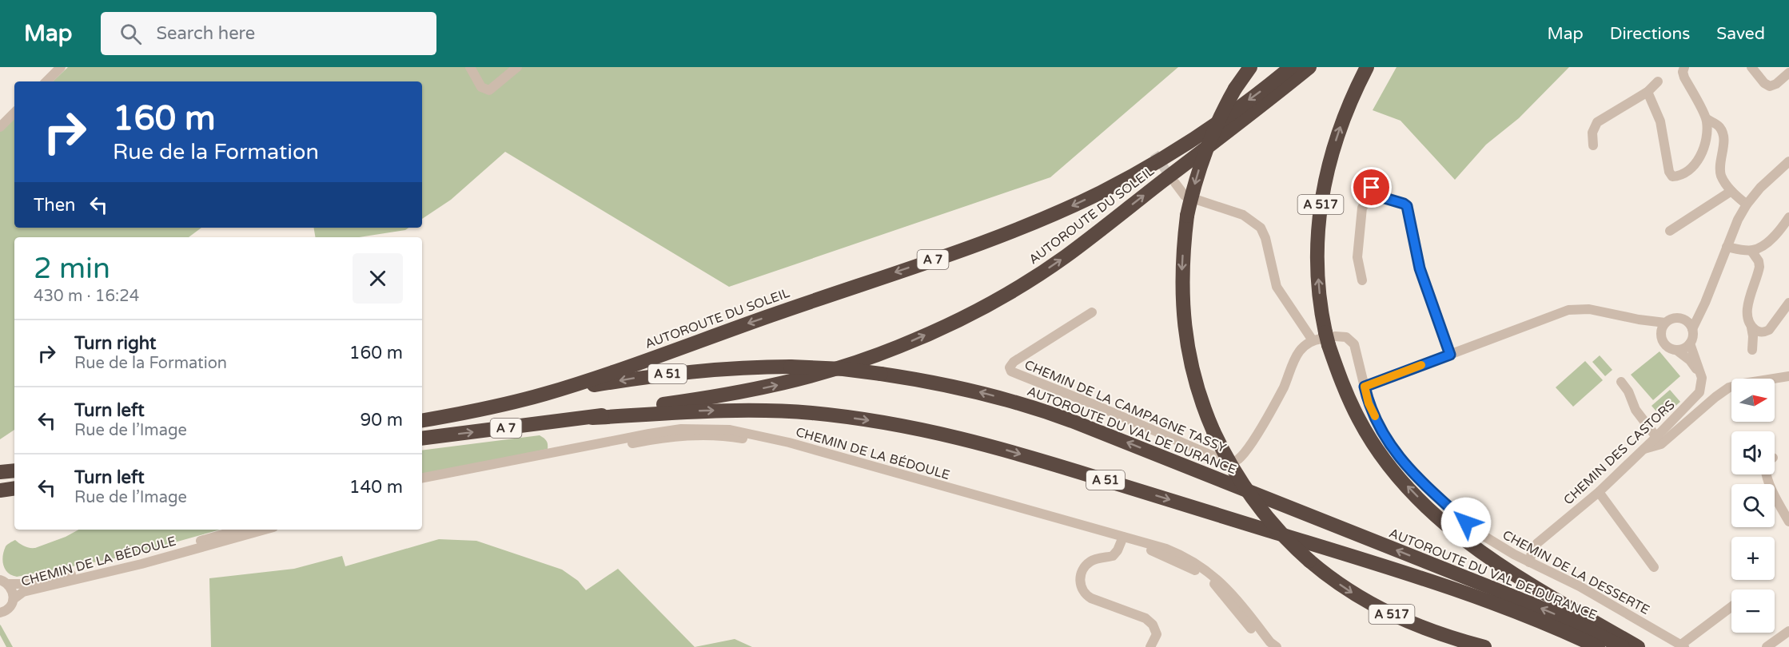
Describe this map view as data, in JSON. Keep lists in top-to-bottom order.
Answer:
{
  "streets": {
    "highway": [
      "A 517",
      "AUTOROUTE DU SOLEIL",
      "A 7",
      "A 51",
      "AUTOROUTE DU VAL DE DURANCE"
    ],
    "street": [
      "CHEMIN DE LA CAMPAGNE TASSY",
      "CHEMIN DES CASTORS",
      "CHEMIN DE LA BÉDOULE",
      "CHEMIN DE LA DESSERTE"
    ]
  },
  "crossings": [
    ["A 517", "CHEMIN DE LA CAMPAGNE TASSY"],
    ["A 517", "CHEMIN DE LA DESSERTE"],
    ["AUTOROUTE DU SOLEIL", "AUTOROUTE DU VAL DE DURANCE"],
    ["CHEMIN DE LA CAMPAGNE TASSY", "CHEMIN DE LA DESSERTE"],
    ["CHEMIN DES CASTORS", "CHEMIN DE LA DESSERTE"]
  ],
  "north": "right",
  "page": {
    "header": "Map",
    "search": "Search here",
    "nav": ["Map", "Directions", "Saved"],
    "turn": ["160 m", "Rue de la Formation"],
    "then": "Then",
    "heading": ["2 min", "430 m · 16:24"],
    "list": [
      {
        "name": "Turn right",
        "note": "Rue de la Formation",
        "value": "160 m"
      },
      {
        "name": "Turn left",
        "note": "Rue de l’Image",
        "value": "90 m"
      },
      {
        "name": "Turn left",
        "note": "Rue de l’Image",
        "value": "140 m"
      }
    ],
    "map_buttons": ["+", "−"]
  }
}
